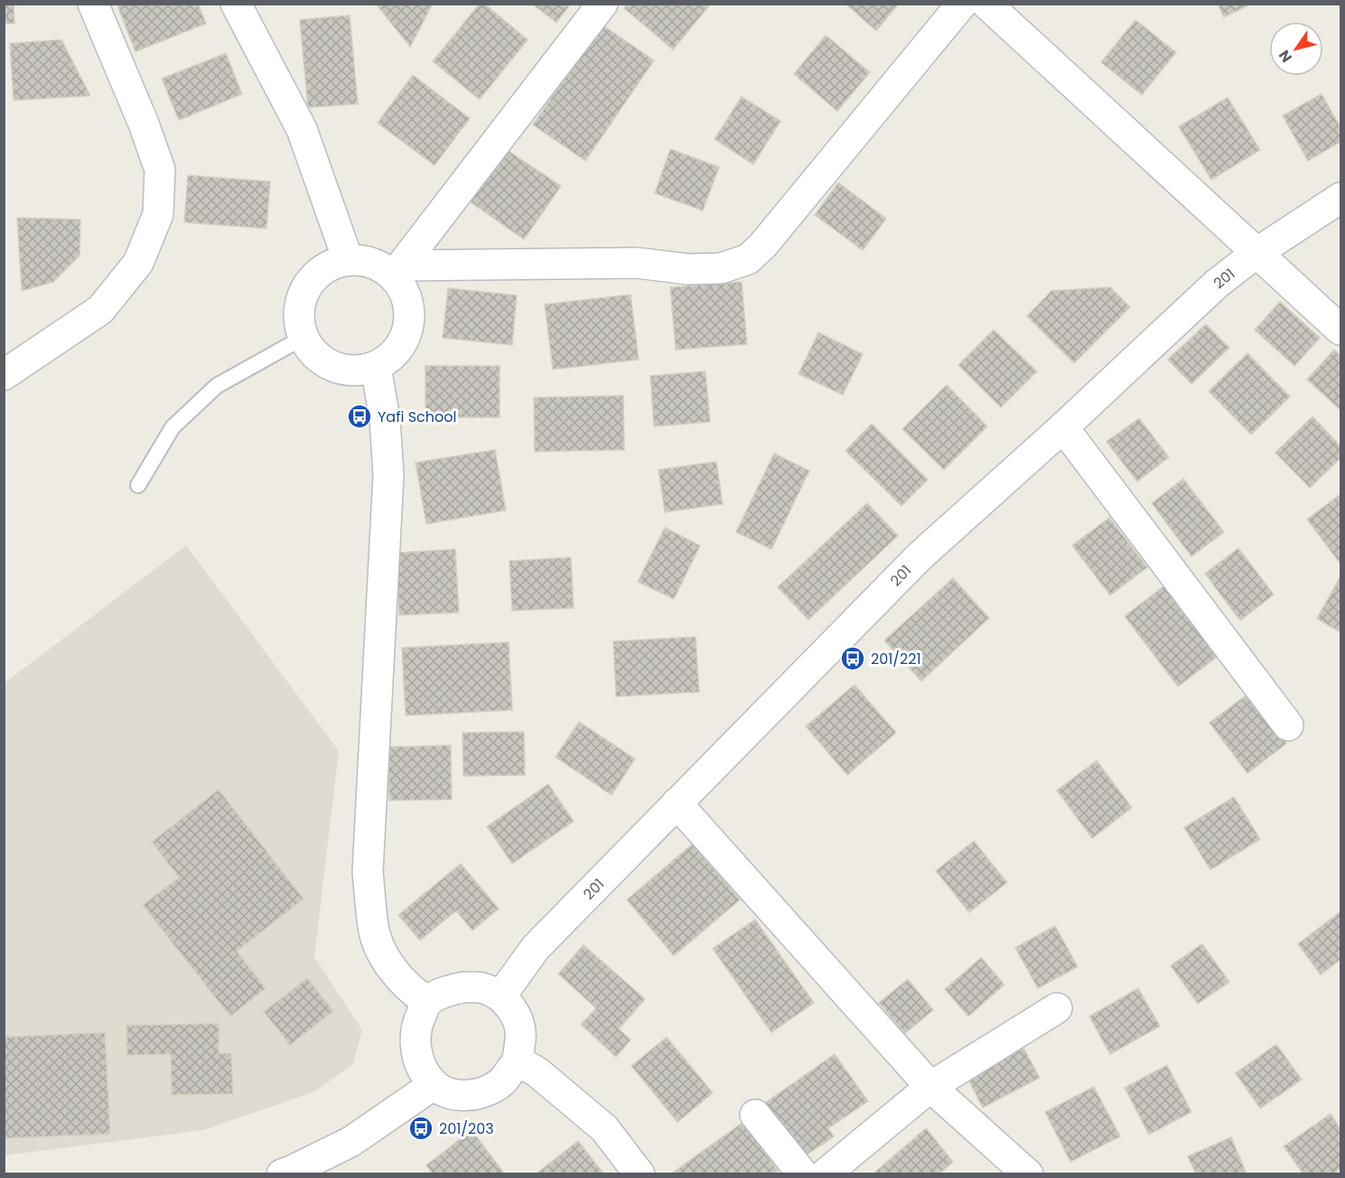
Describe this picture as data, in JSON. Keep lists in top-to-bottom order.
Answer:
{
  "streets": {
    "street": ["201"]
  },
  "places": {
    "bus stop": ["Yafi School", "201/221", "201/203"]
  },
  "north": "bottom left"
}
